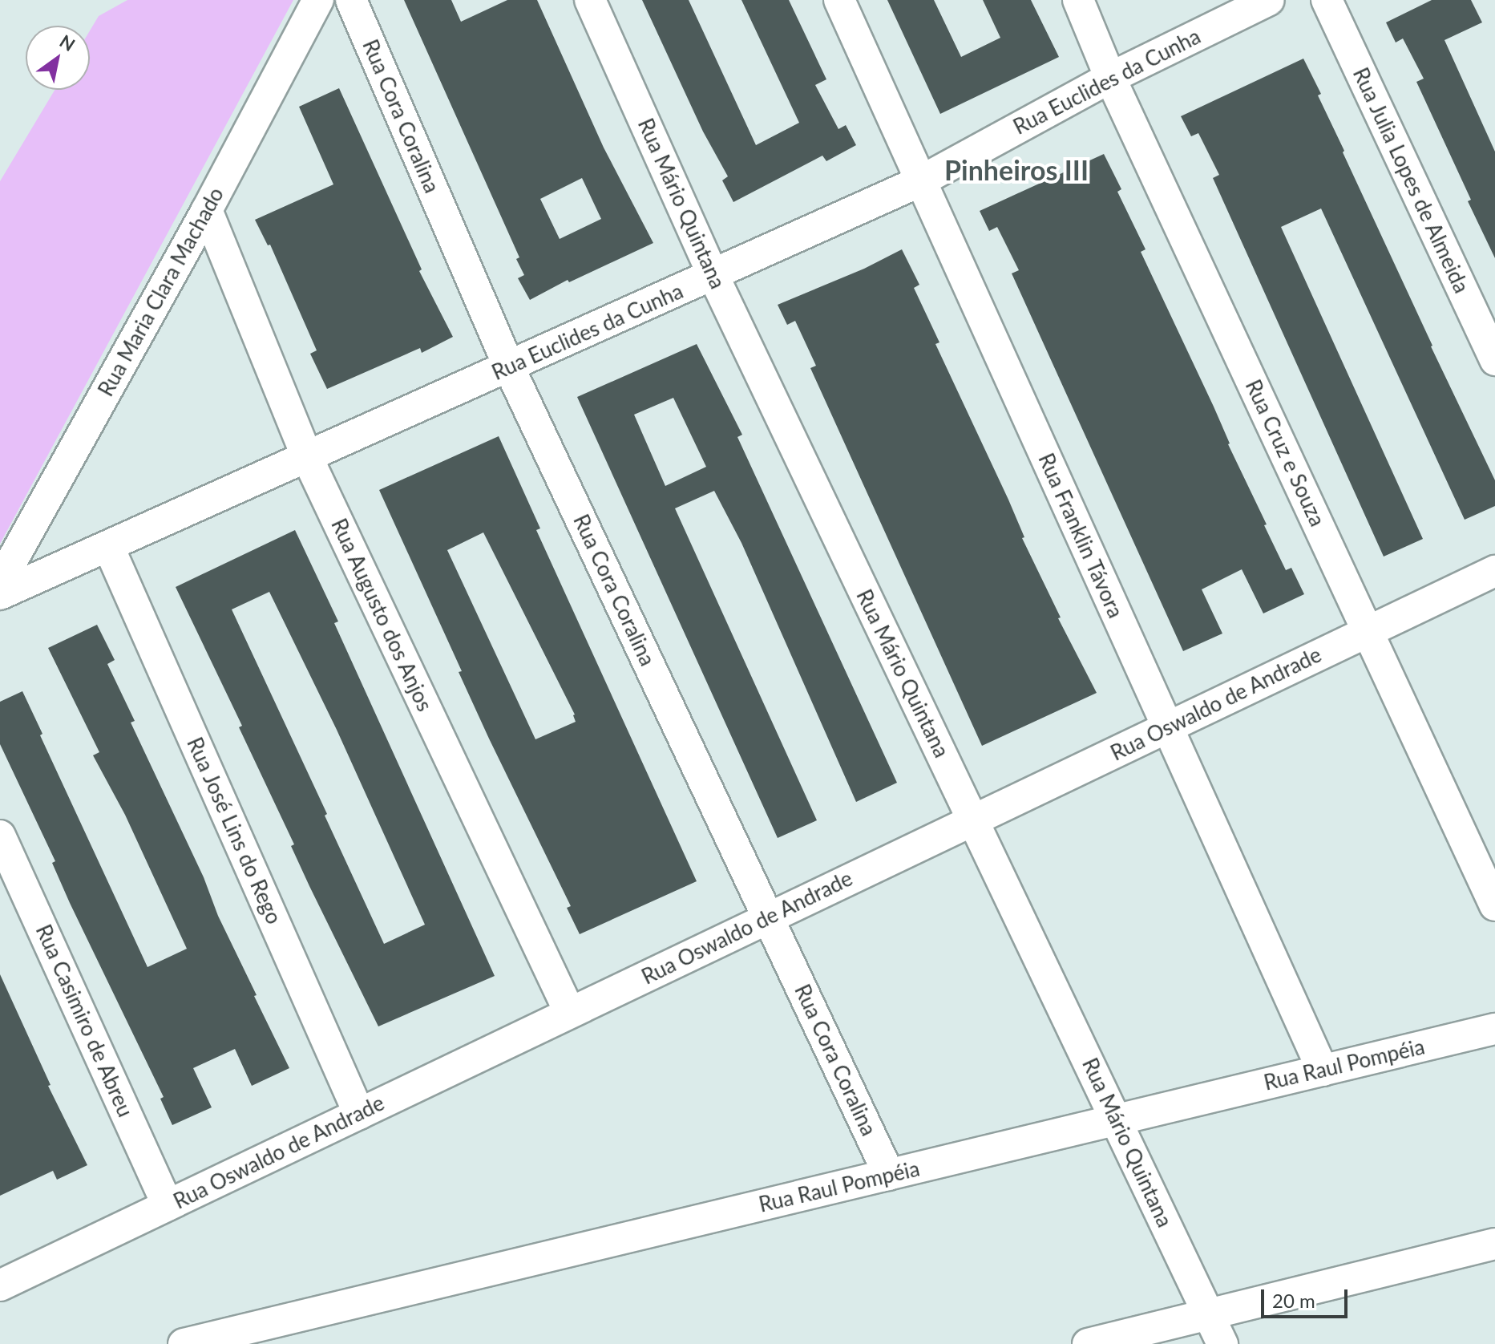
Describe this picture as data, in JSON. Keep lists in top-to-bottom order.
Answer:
{
  "streets": {
    "street": [
      "Rua Euclides da Cunha",
      "Rua Cora Coralina",
      "Rua Julia Lopes de Almeida",
      "Rua Mário Quintana",
      "Rua Maria Clara Machado",
      "Rua Cruz e Souza",
      "Rua Franklin Távora",
      "Rua Augusto dos Anjos",
      "Rua Oswaldo de Andrade",
      "Rua José Lins do Rego",
      "Rua Casimiro de Abreu",
      "Rua Raul Pompéia"
    ]
  },
  "crossings": [
    ["Rua Euclides da Cunha", "Rua Cora Coralina"],
    ["Rua Euclides da Cunha", "Rua Mário Quintana"],
    ["Rua Euclides da Cunha", "Rua Cruz e Souza"],
    ["Rua Euclides da Cunha", "Rua Franklin Távora"],
    ["Rua Euclides da Cunha", "Rua Augusto dos Anjos"],
    ["Rua Euclides da Cunha", "Rua José Lins do Rego"],
    ["Rua Cora Coralina", "Rua Oswaldo de Andrade"],
    ["Rua Cora Coralina", "Rua Raul Pompéia"],
    ["Rua Mário Quintana", "Rua Oswaldo de Andrade"],
    ["Rua Mário Quintana", "Rua Raul Pompéia"],
    ["Rua Maria Clara Machado", "Rua Augusto dos Anjos"],
    ["Rua Cruz e Souza", "Rua Oswaldo de Andrade"],
    ["Rua Franklin Távora", "Rua Oswaldo de Andrade"],
    ["Rua Franklin Távora", "Rua Raul Pompéia"],
    ["Rua Augusto dos Anjos", "Rua Oswaldo de Andrade"],
    ["Rua Oswaldo de Andrade", "Rua José Lins do Rego"],
    ["Rua Oswaldo de Andrade", "Rua Casimiro de Abreu"]
  ],
  "districts": ["Pinheiros III"],
  "scale_bar": "20 m",
  "north": "top right"
}
